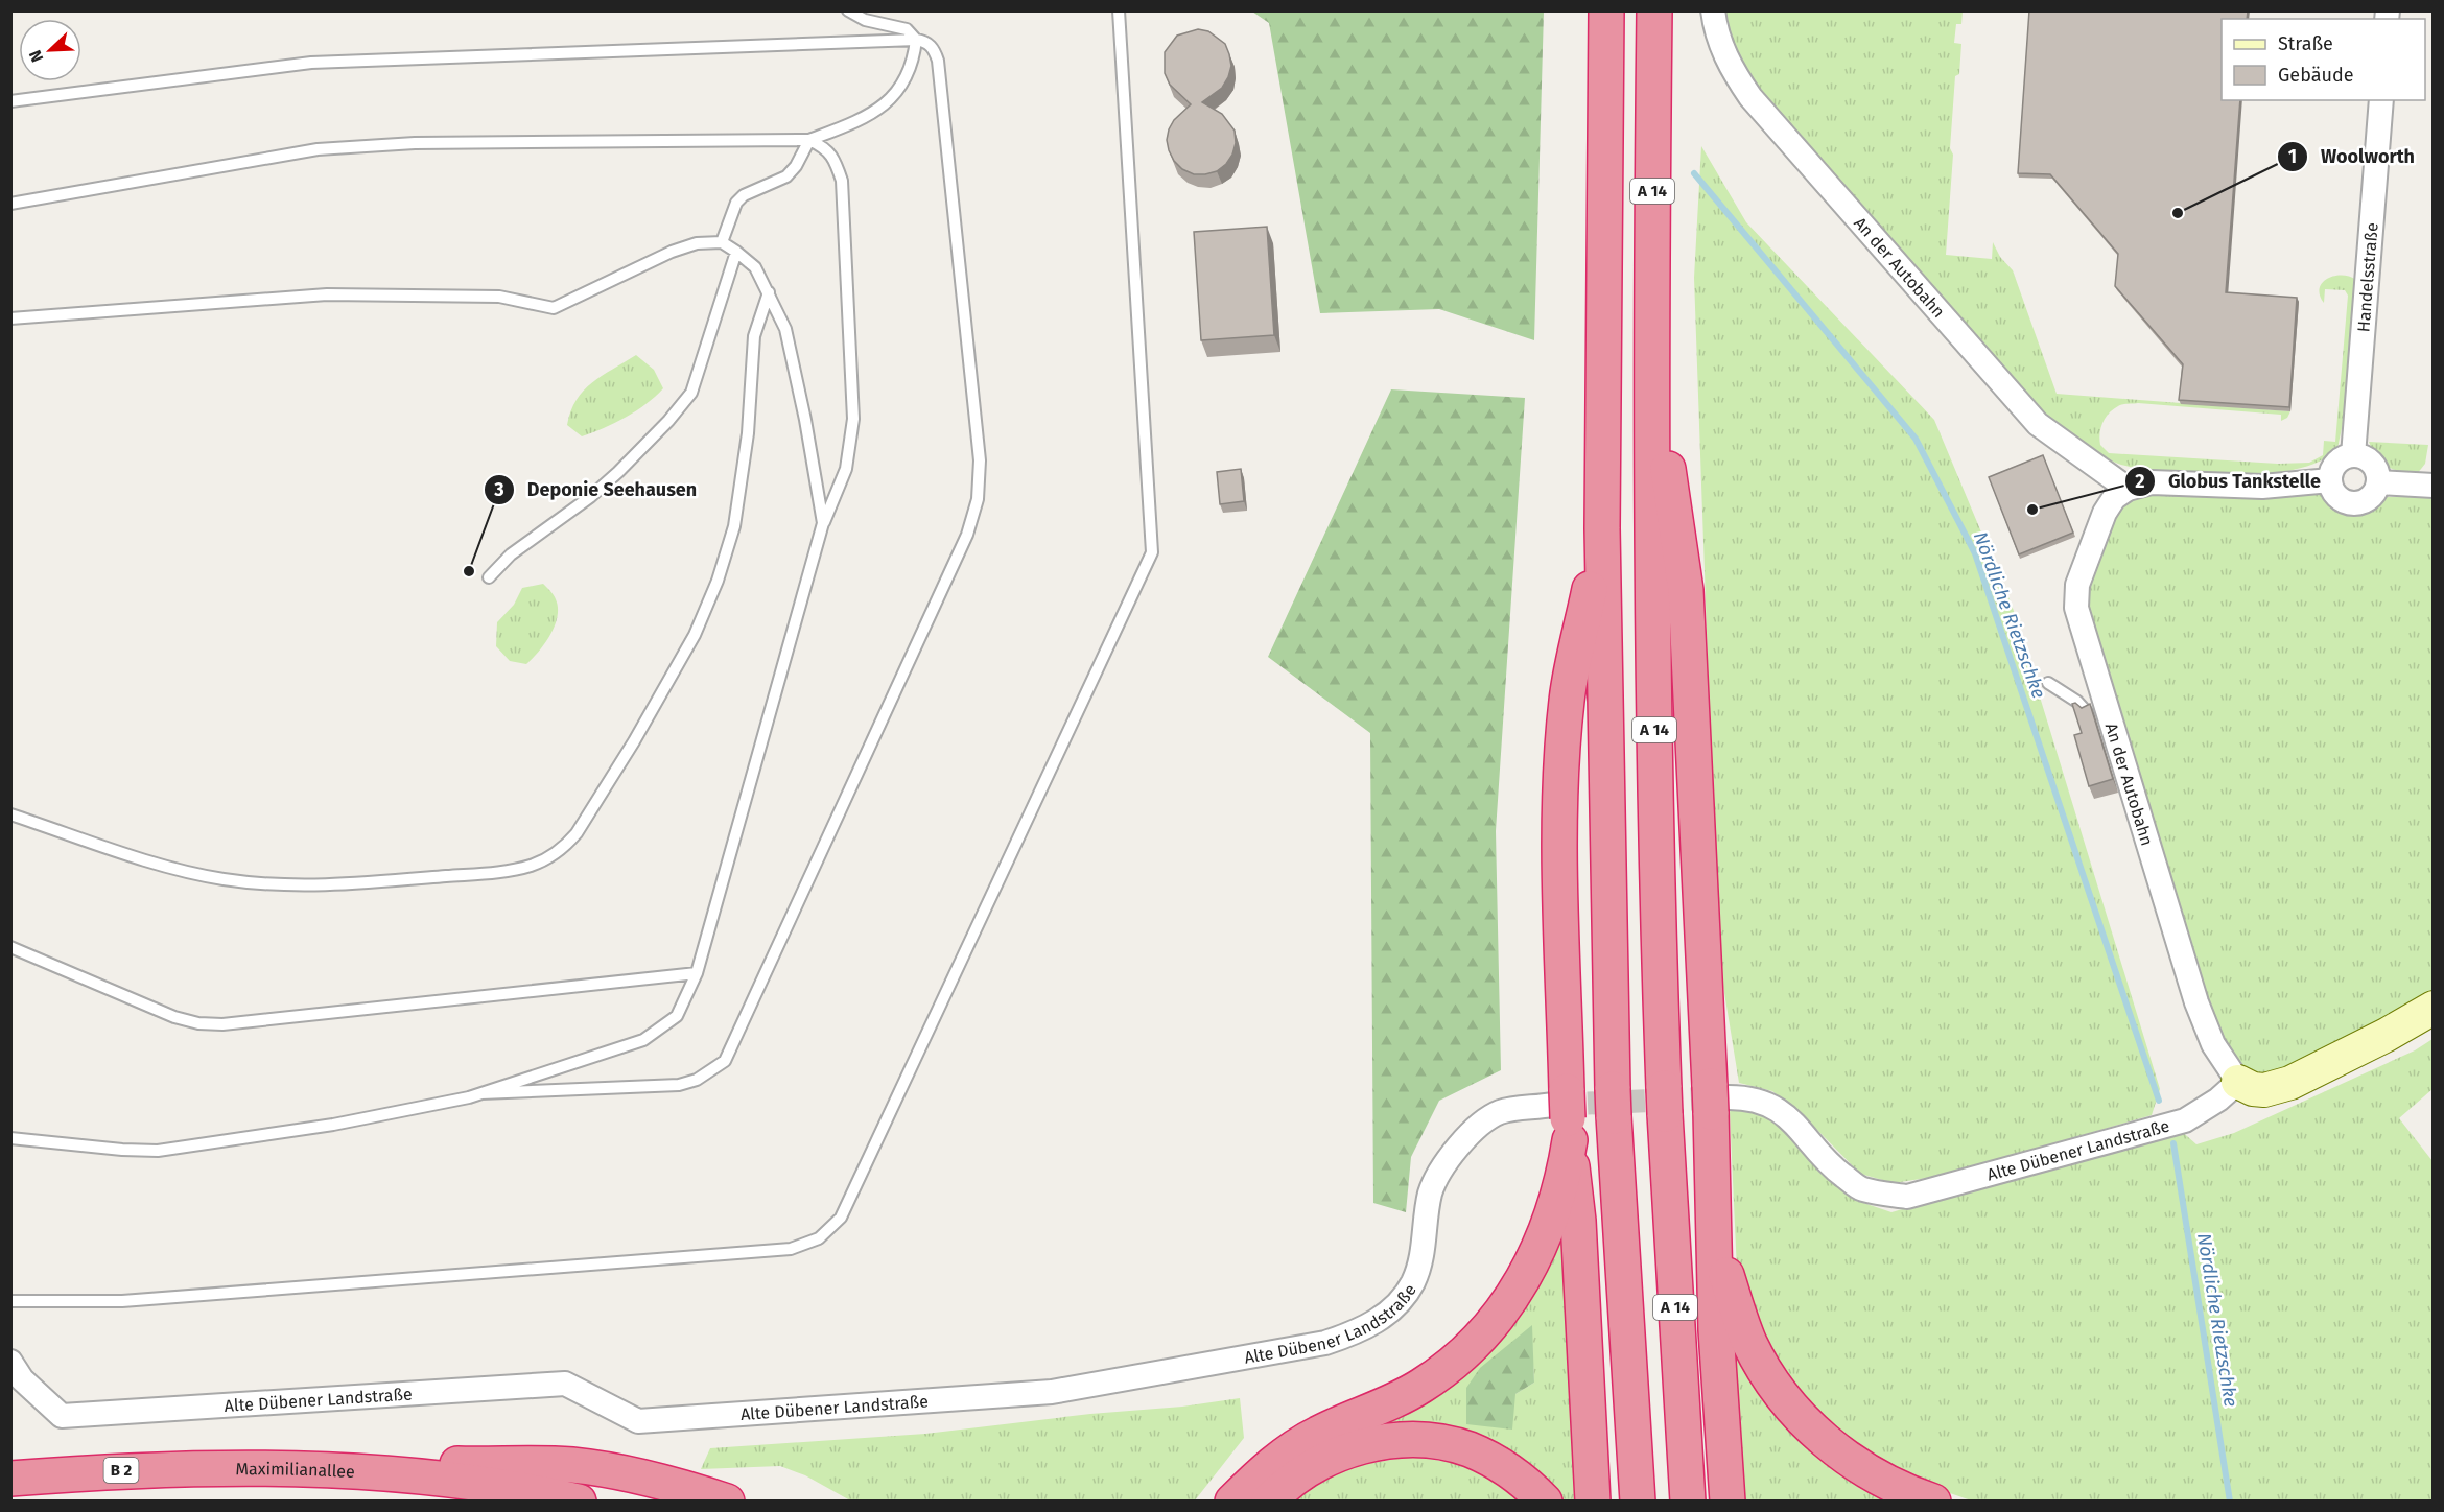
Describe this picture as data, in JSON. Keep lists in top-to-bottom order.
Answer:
{
  "streets": {
    "highway": ["A 14", "B 2", "Maximilianallee"],
    "street": ["An der Autobahn", "Handelsstraße", "Alte Dübener Landstraße"]
  },
  "crossings": [
    ["An der Autobahn", "Alte Dübener Landstraße"]
  ],
  "water": ["Nördliche Rietzschke"],
  "places": ["Woolworth", "Globus Tankstelle", "Deponie Seehausen"],
  "legend": ["Straße", "Gebäude"],
  "north": "bottom left"
}
